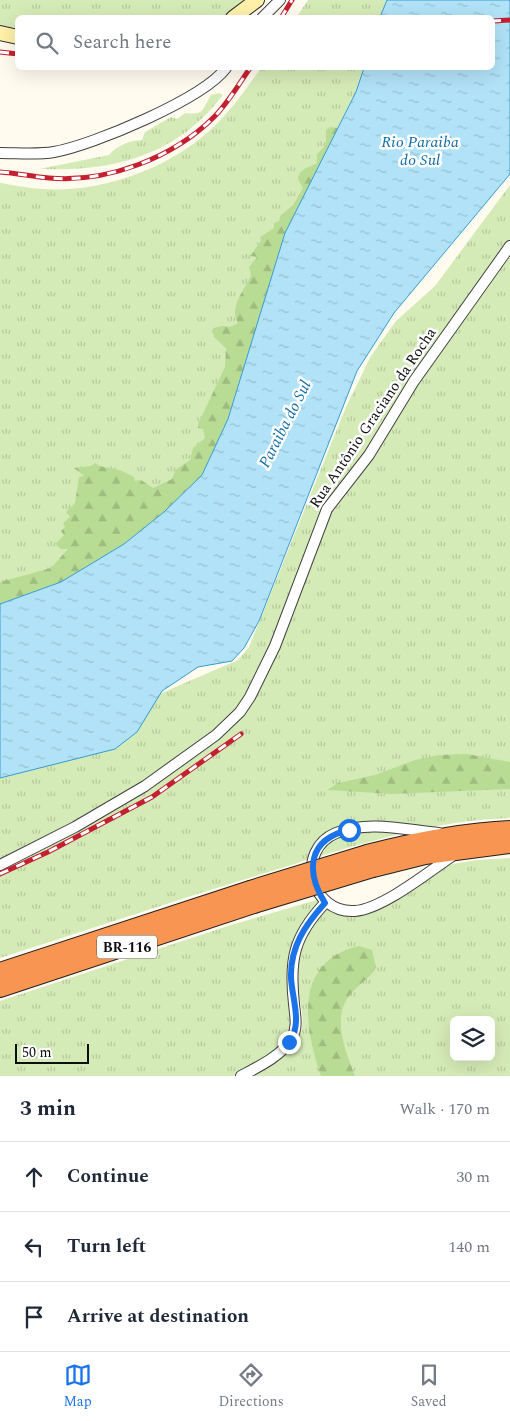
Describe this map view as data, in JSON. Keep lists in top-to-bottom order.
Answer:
{
  "streets": {
    "highway": ["BR-116"],
    "street": ["Rua Antônio Graciano da Rocha"]
  },
  "water": ["Rio Paraiba do Sul", "Paraiba do Sul"],
  "scale_bar": "50 m",
  "page": {
    "search": "Search here",
    "scale": "50 m",
    "heading": ["3 min", "Walk · 170 m"],
    "list": [
      ["Continue", "30 m"],
      ["Turn left", "140 m"],
      "Arrive at destination"
    ],
    "nav": ["Map", "Directions", "Saved"]
  }
}
